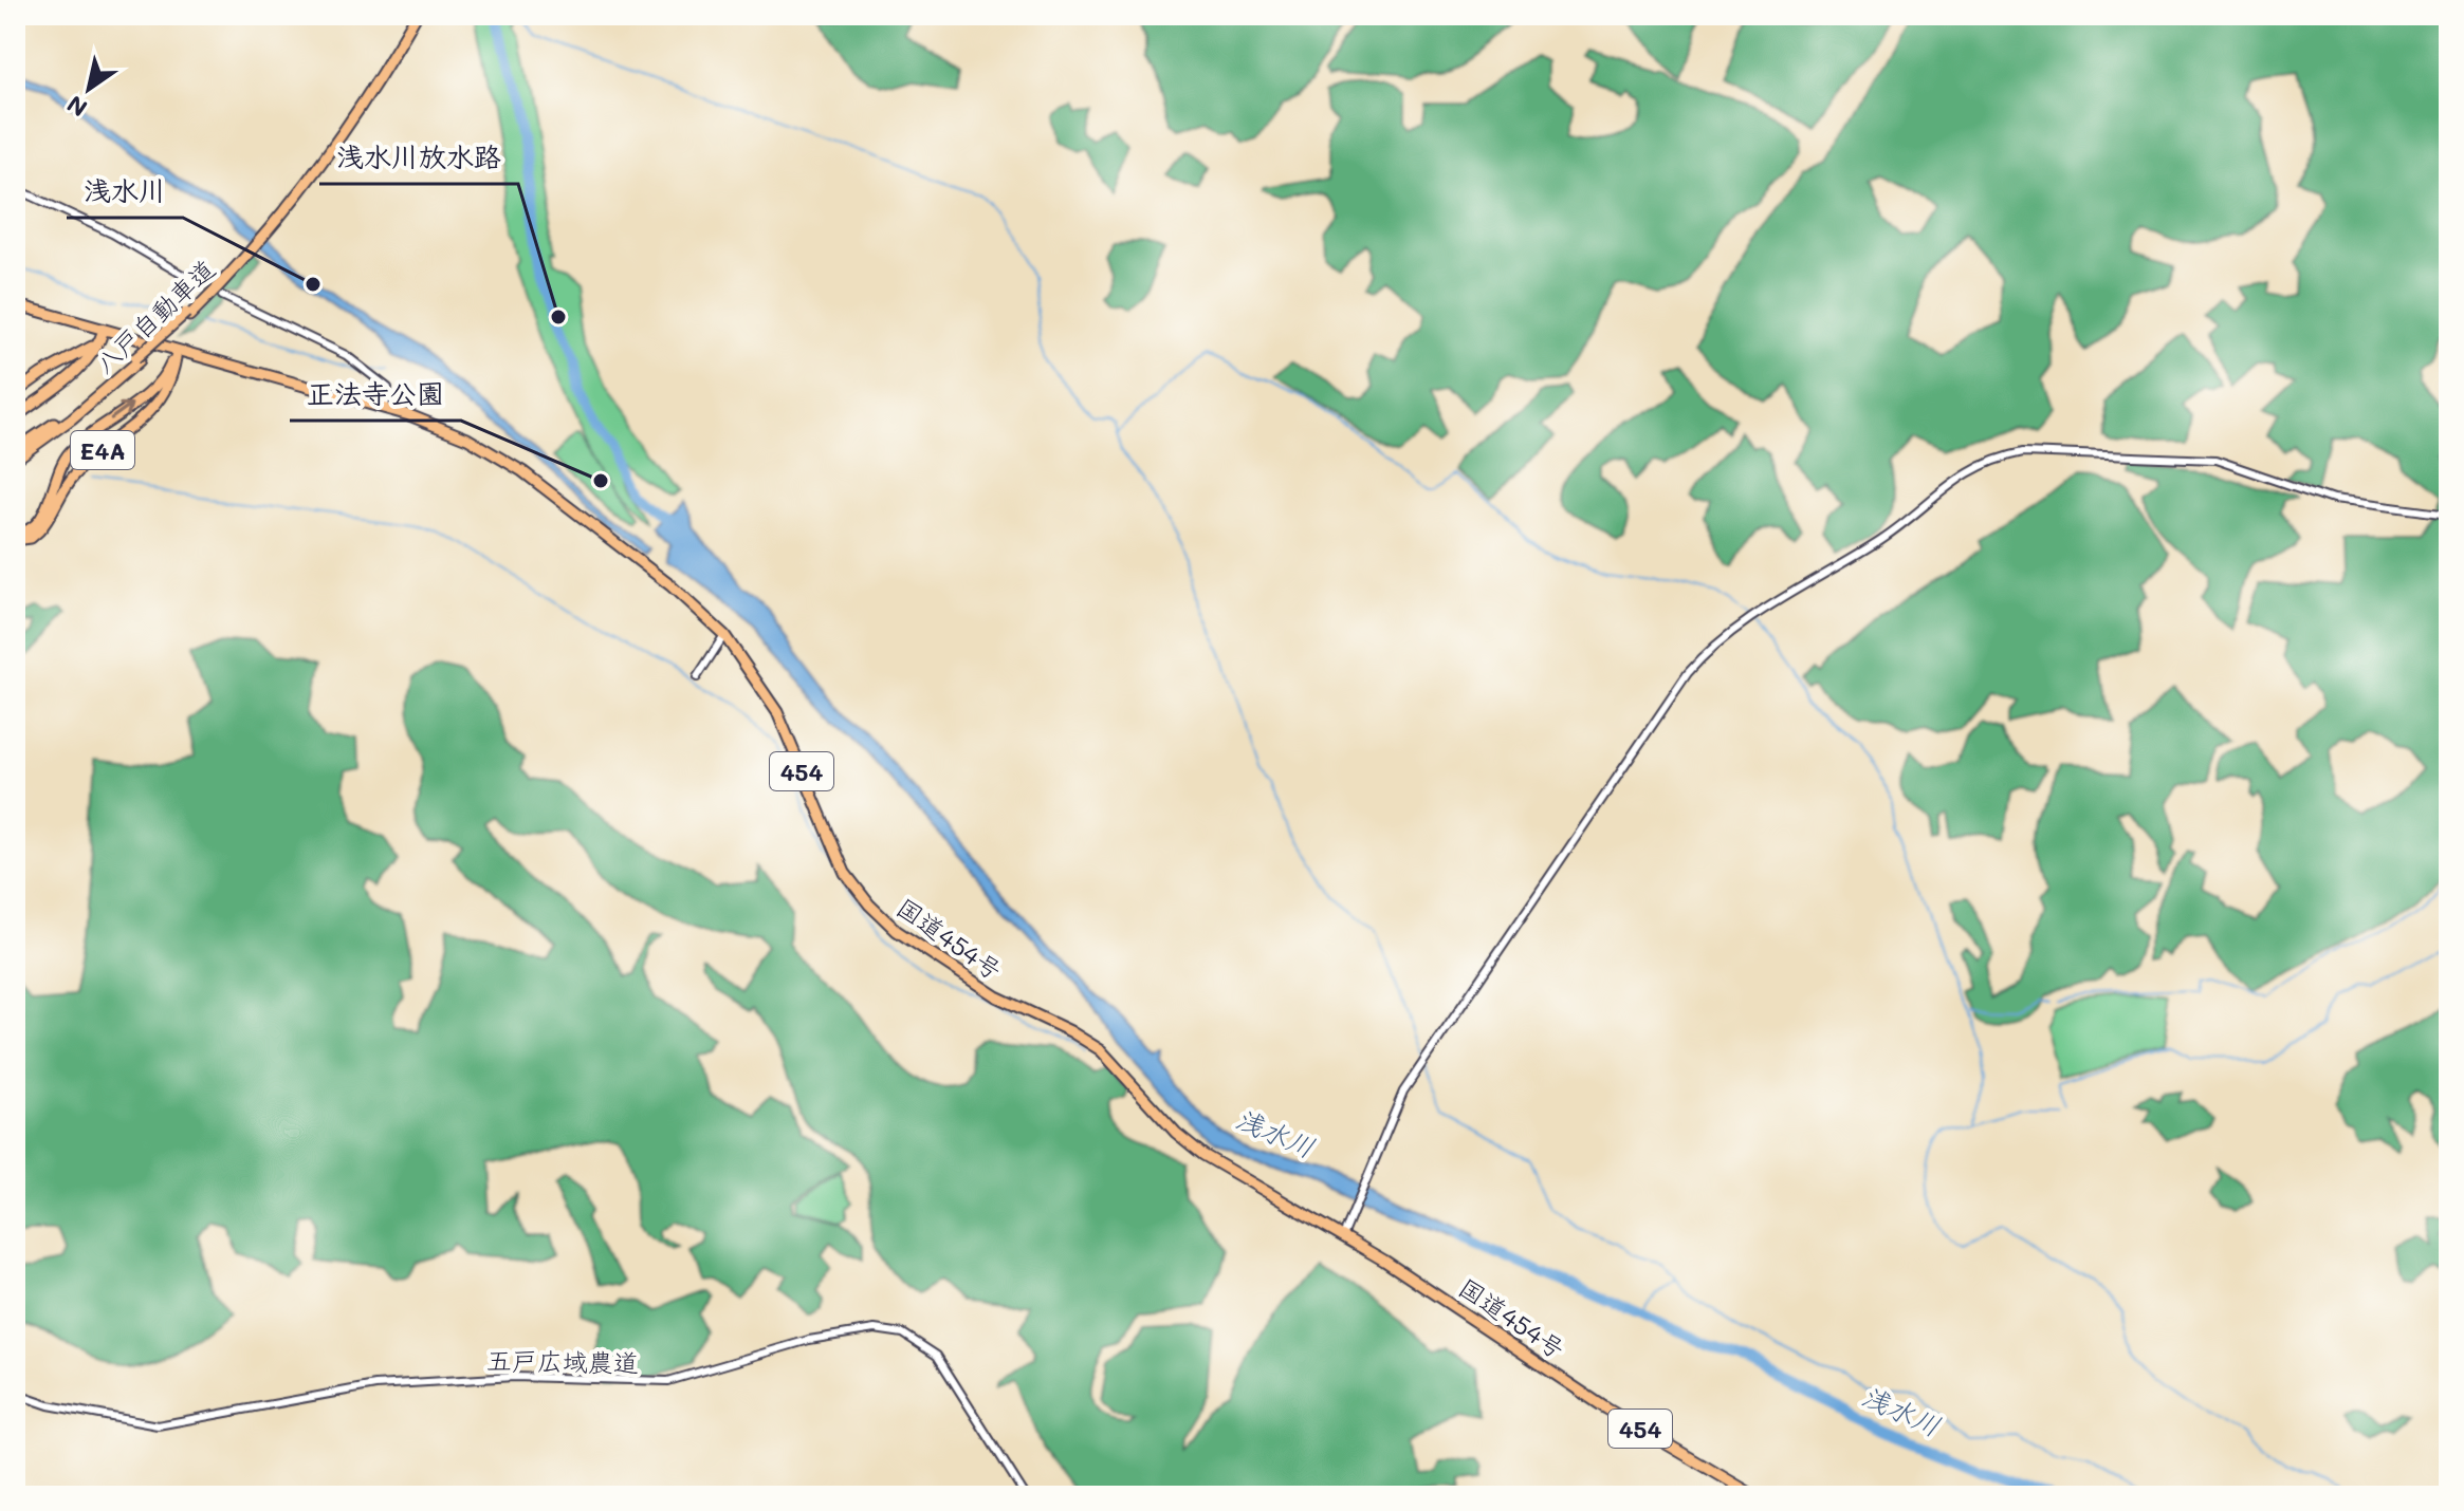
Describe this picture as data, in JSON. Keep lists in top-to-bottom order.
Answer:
{
  "streets": {
    "highway": [
      "八戸自動車道",
      "E4A",
      "454",
      "国道454号"
    ],
    "street": ["五戸広域農道"]
  },
  "crossings": [
    ["八戸自動車道", "E4A"],
    ["E4A", "国道454号"]
  ],
  "water": ["浅水川"],
  "places": ["浅水川", "浅水川放水路", "正法寺公園"],
  "north": "bottom left"
}
